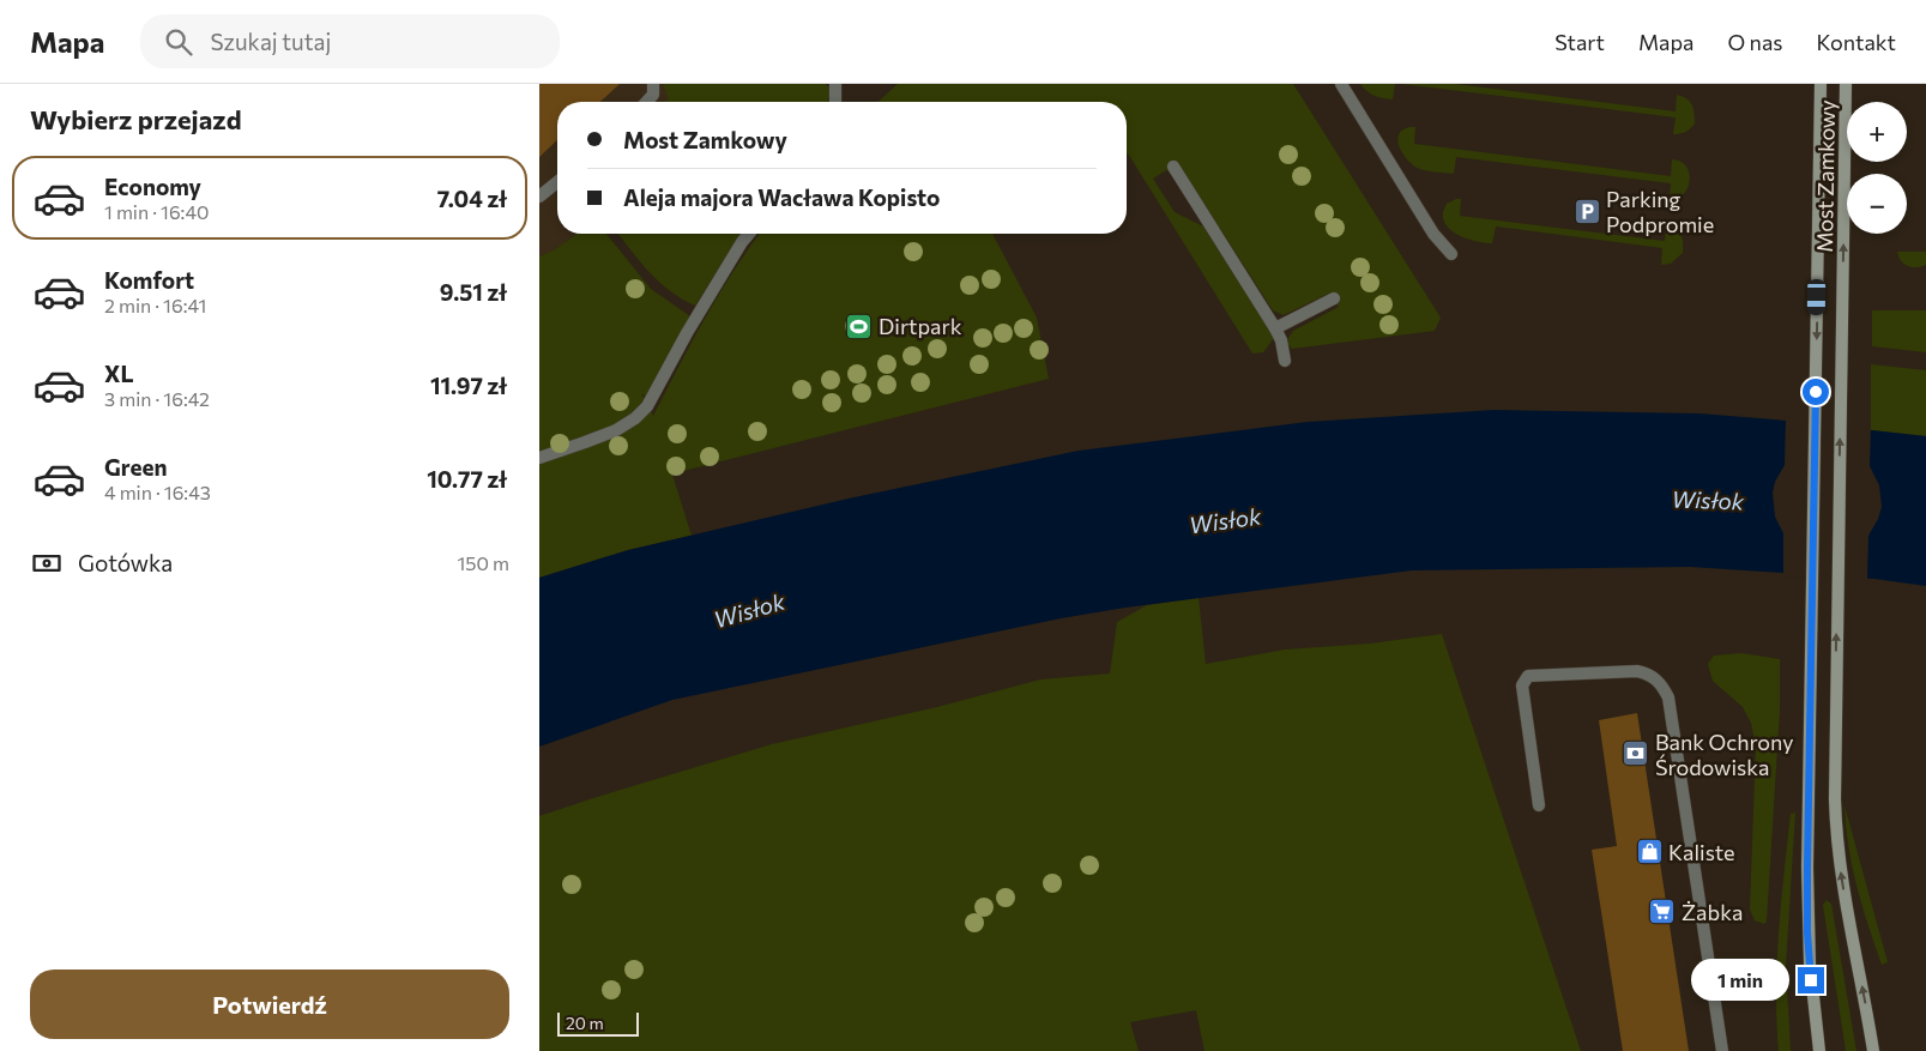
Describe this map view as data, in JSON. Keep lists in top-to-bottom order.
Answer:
{
  "streets": {
    "main road": ["Most Zamkowy"]
  },
  "water": ["Wisłok"],
  "places": {
    "parking": ["Parking Podpromie"],
    "sports": ["Dirtpark"],
    "bank": ["Bank Ochrony Środowiska"],
    "shop": ["Kaliste"],
    "supermarket": ["Żabka"]
  },
  "scale_bar": "20 m",
  "page": {
    "header": "Mapa",
    "search": "Szukaj tutaj",
    "nav": [
      "Start",
      "Mapa",
      "O nas",
      "Kontakt"
    ],
    "heading": "Wybierz przejazd",
    "map_buttons": ["+", "−"],
    "banner": ["Most Zamkowy", "Aleja majora Wacława Kopisto"],
    "list": [
      {
        "name": "Economy",
        "note": "1 min · 16:40",
        "value": "7.04 zł"
      },
      {
        "name": "Komfort",
        "note": "2 min · 16:41",
        "value": "9.51 zł"
      },
      {
        "name": "XL",
        "note": "3 min · 16:42",
        "value": "11.97 zł"
      },
      {
        "name": "Green",
        "note": "4 min · 16:43",
        "value": "10.77 zł"
      }
    ],
    "pay": ["Gotówka", "150 m"],
    "buttons": "Potwierdź",
    "bubble": "1 min",
    "scale": "20 m"
  }
}
